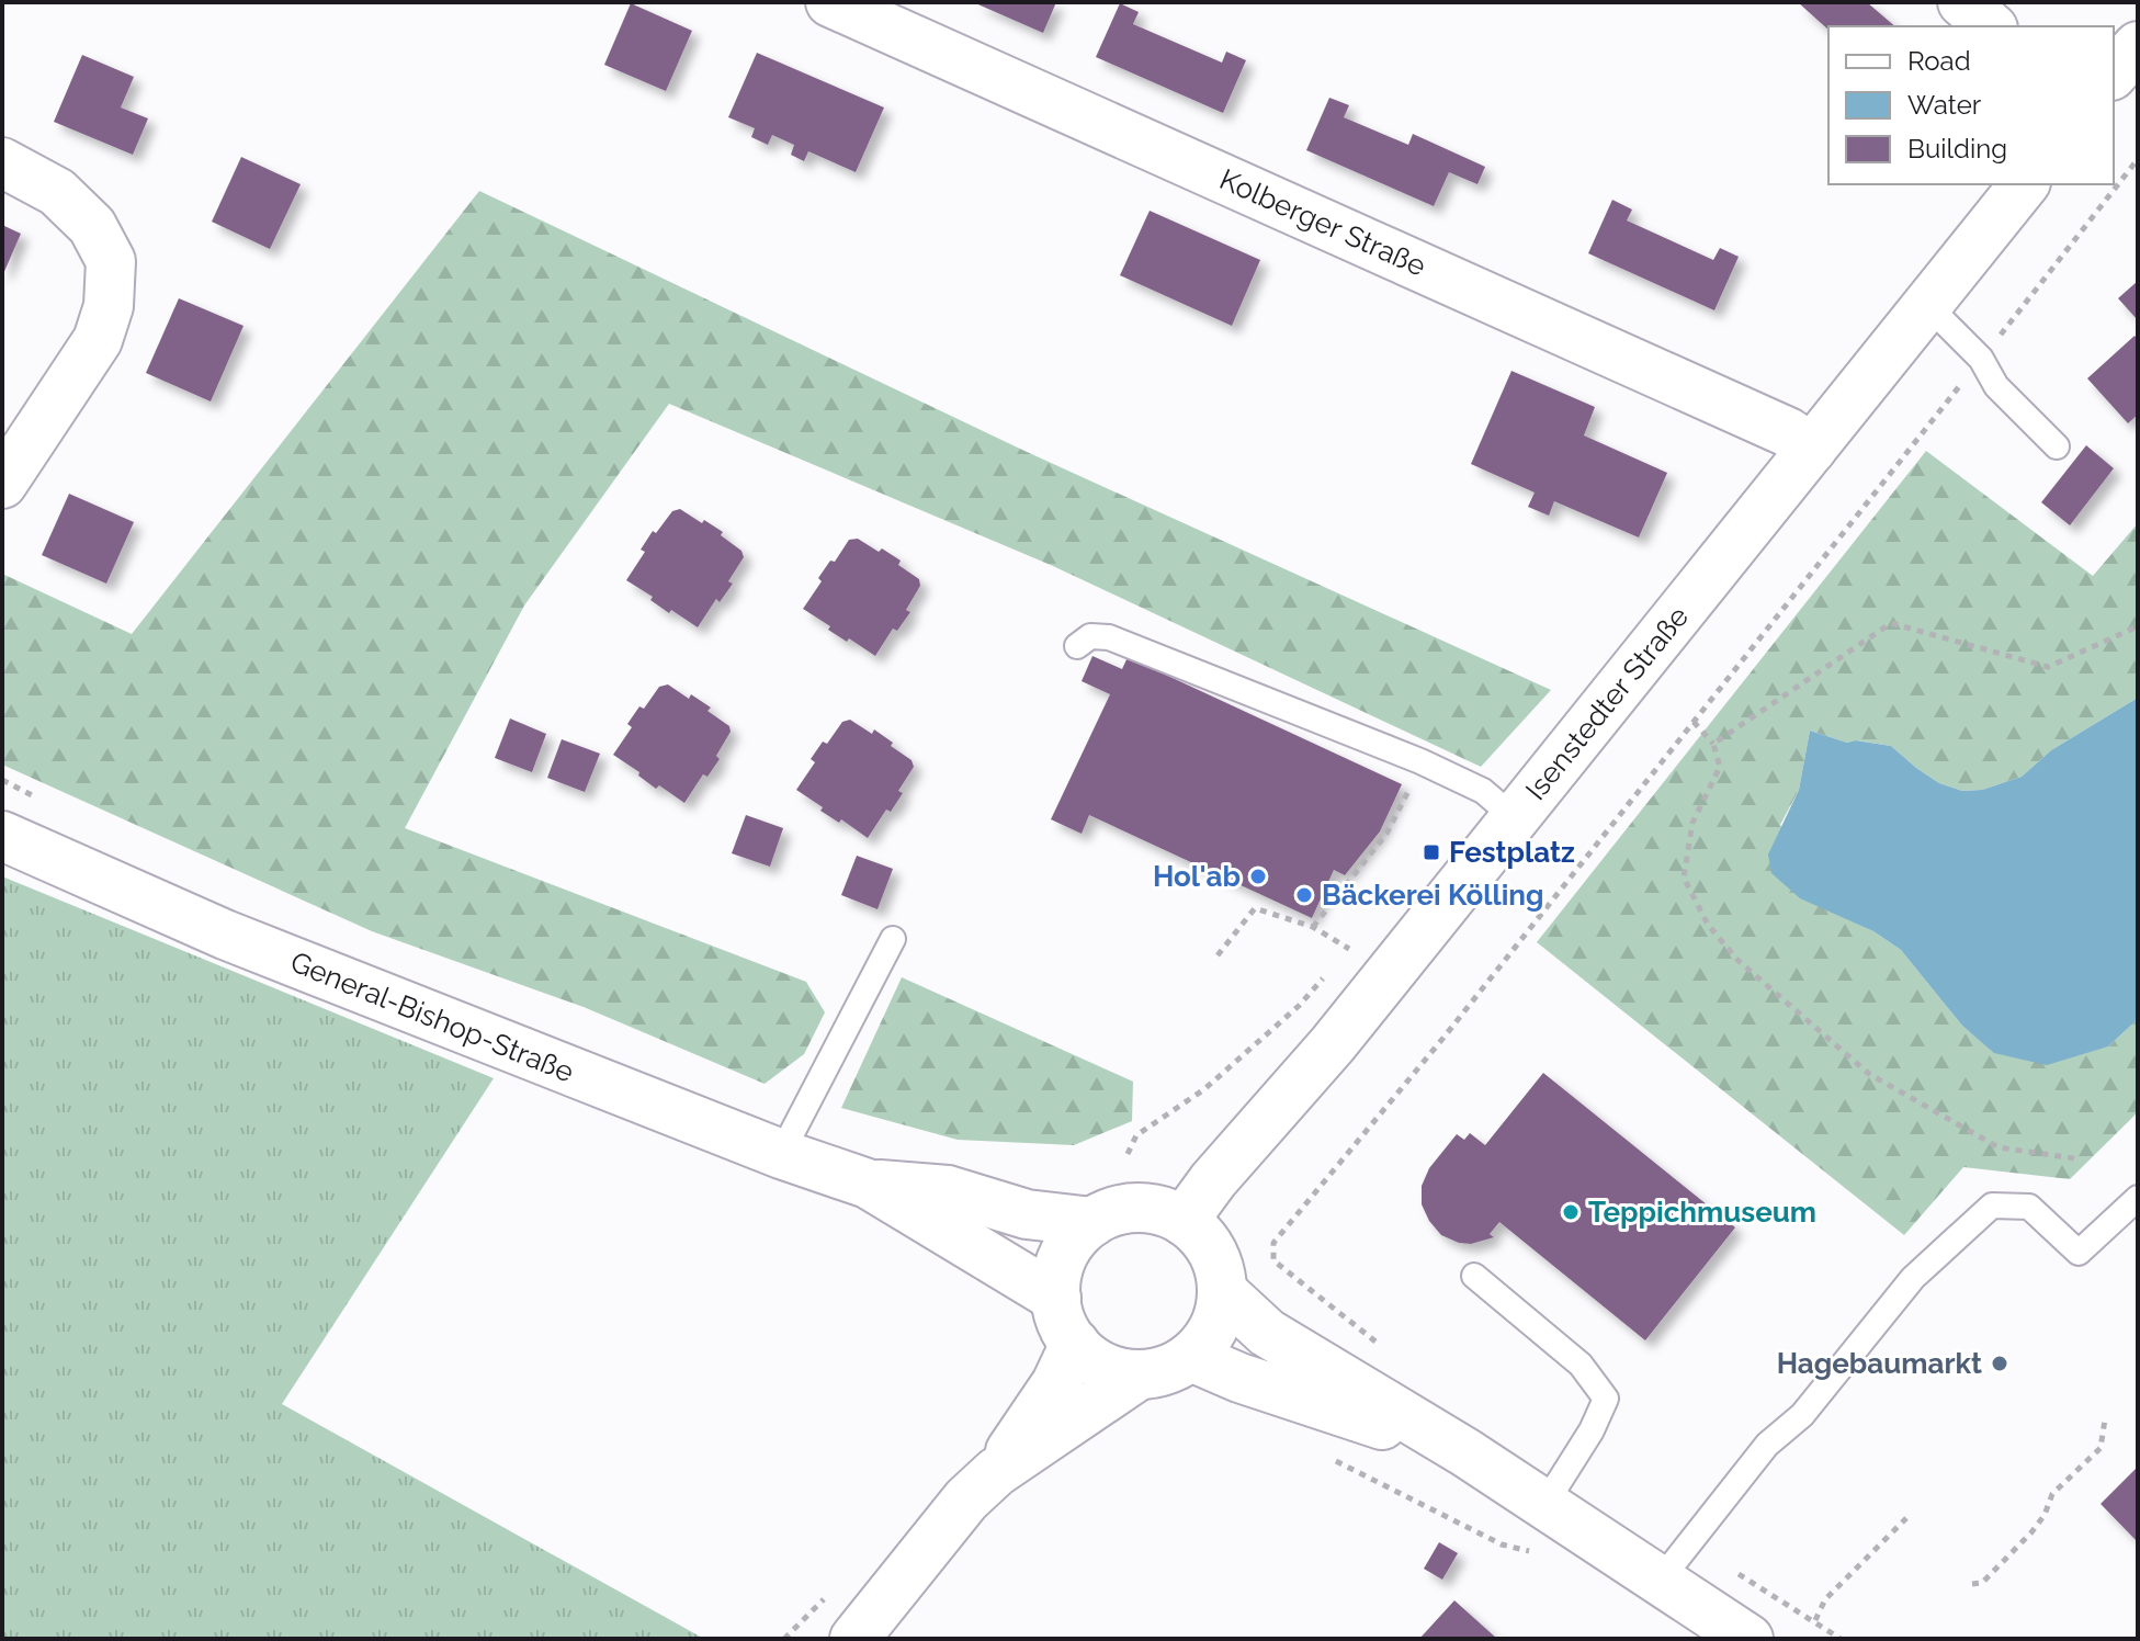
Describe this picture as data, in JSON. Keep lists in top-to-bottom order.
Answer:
{
  "streets": {
    "street": ["Kolberger Straße", "Isenstedter Straße", "General-Bishop-Straße"]
  },
  "crossings": [
    ["Kolberger Straße", "Isenstedter Straße"],
    ["Isenstedter Straße", "General-Bishop-Straße"]
  ],
  "places": {
    "transit": ["Festplatz"],
    "other": [
      "Hol'ab",
      "Bäckerei Kölling",
      "Teppichmuseum",
      "Hagebaumarkt"
    ]
  },
  "legend": ["Road", "Water", "Building"]
}
